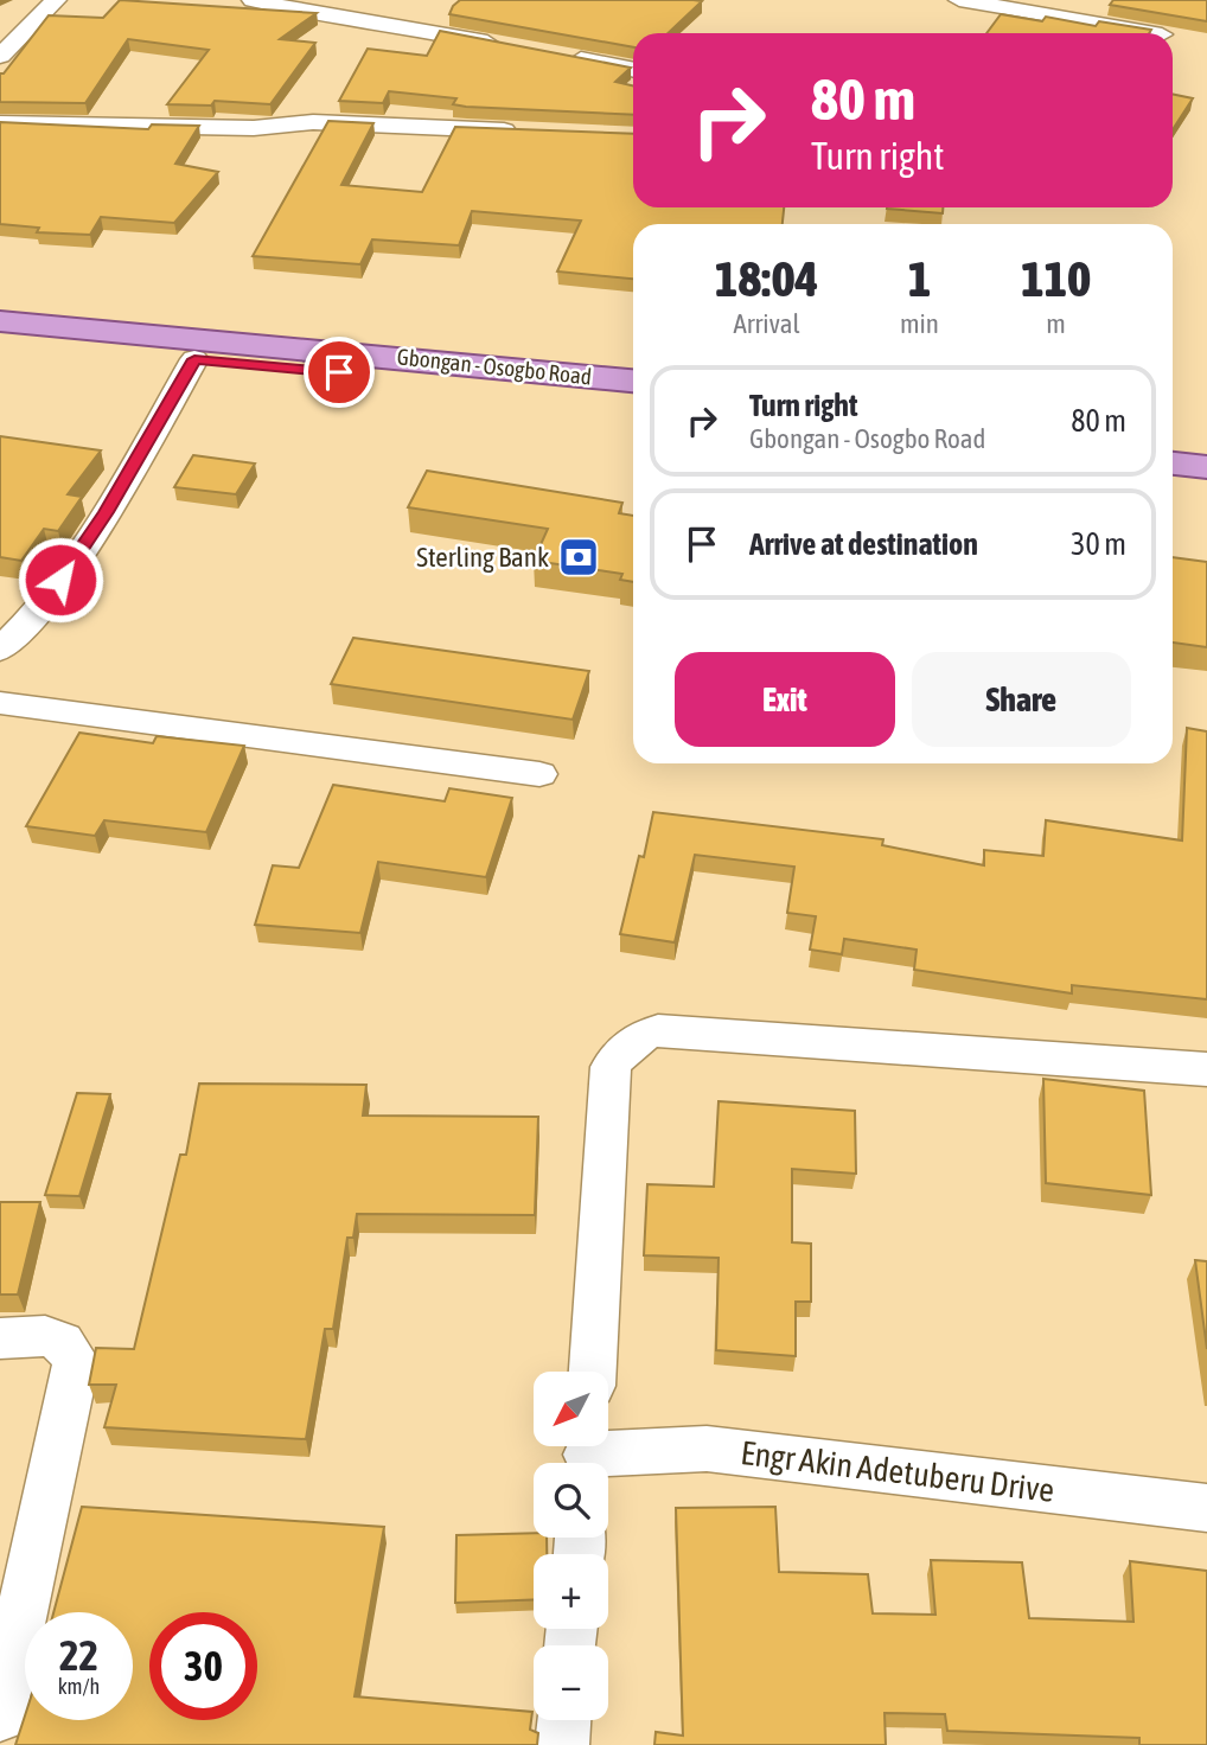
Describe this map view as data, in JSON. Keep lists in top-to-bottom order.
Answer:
{
  "streets": {
    "main road": ["Gbongan - Osogbo Road"],
    "street": ["Engr Akin Adetuberu Drive"]
  },
  "places": {
    "bank": ["Sterling Bank"]
  },
  "north": "bottom left",
  "page": {
    "turn": ["80 m", "Turn right"],
    "eta": [
      "18:04",
      "Arrival",
      "1",
      "min",
      "110",
      "m"
    ],
    "list": [
      {
        "name": "Turn right",
        "note": "Gbongan - Osogbo Road",
        "value": "80 m"
      },
      {
        "name": "Arrive at destination",
        "value": "30 m"
      }
    ],
    "buttons": ["Exit", "Share"],
    "map_buttons": ["+", "−"],
    "speed": "22 km/h",
    "limit": "30"
  }
}
